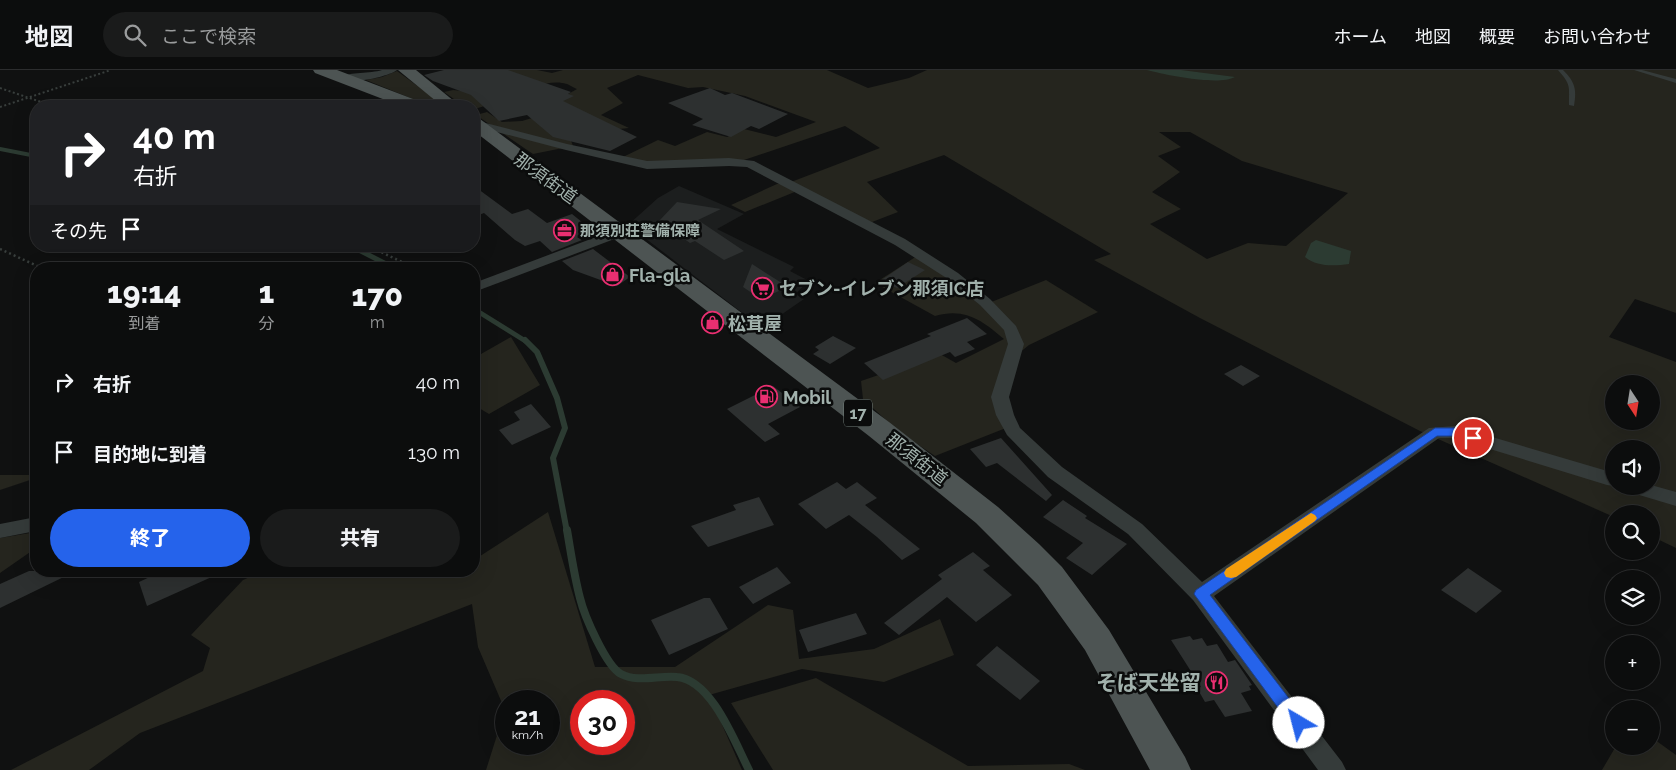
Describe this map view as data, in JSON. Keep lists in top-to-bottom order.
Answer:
{
  "streets": {
    "main road": ["那須街道", "17"]
  },
  "crossings": [
    ["那須街道", "17"]
  ],
  "places": {
    "office": ["那須別荘警備保障"],
    "shop": ["Fla-gla", "松茸屋"],
    "supermarket": ["セブン-イレブン那須IC店"],
    "fuel station": ["Mobil"],
    "restaurant": ["そば天坐留"]
  },
  "north": "bottom",
  "page": {
    "header": "地図",
    "search": "ここで検索",
    "nav": [
      "ホーム",
      "地図",
      "概要",
      "お問い合わせ"
    ],
    "turn": ["40 m", "右折"],
    "then": "その先",
    "eta": [
      "19:14",
      "到着",
      "1",
      "分",
      "170",
      "m"
    ],
    "list": [
      {
        "name": "右折",
        "value": "40 m"
      },
      {
        "name": "目的地に到着",
        "value": "130 m"
      }
    ],
    "map_buttons": ["+", "−"],
    "buttons": ["終了", "共有"],
    "speed": "21 km/h",
    "limit": "30"
  }
}
